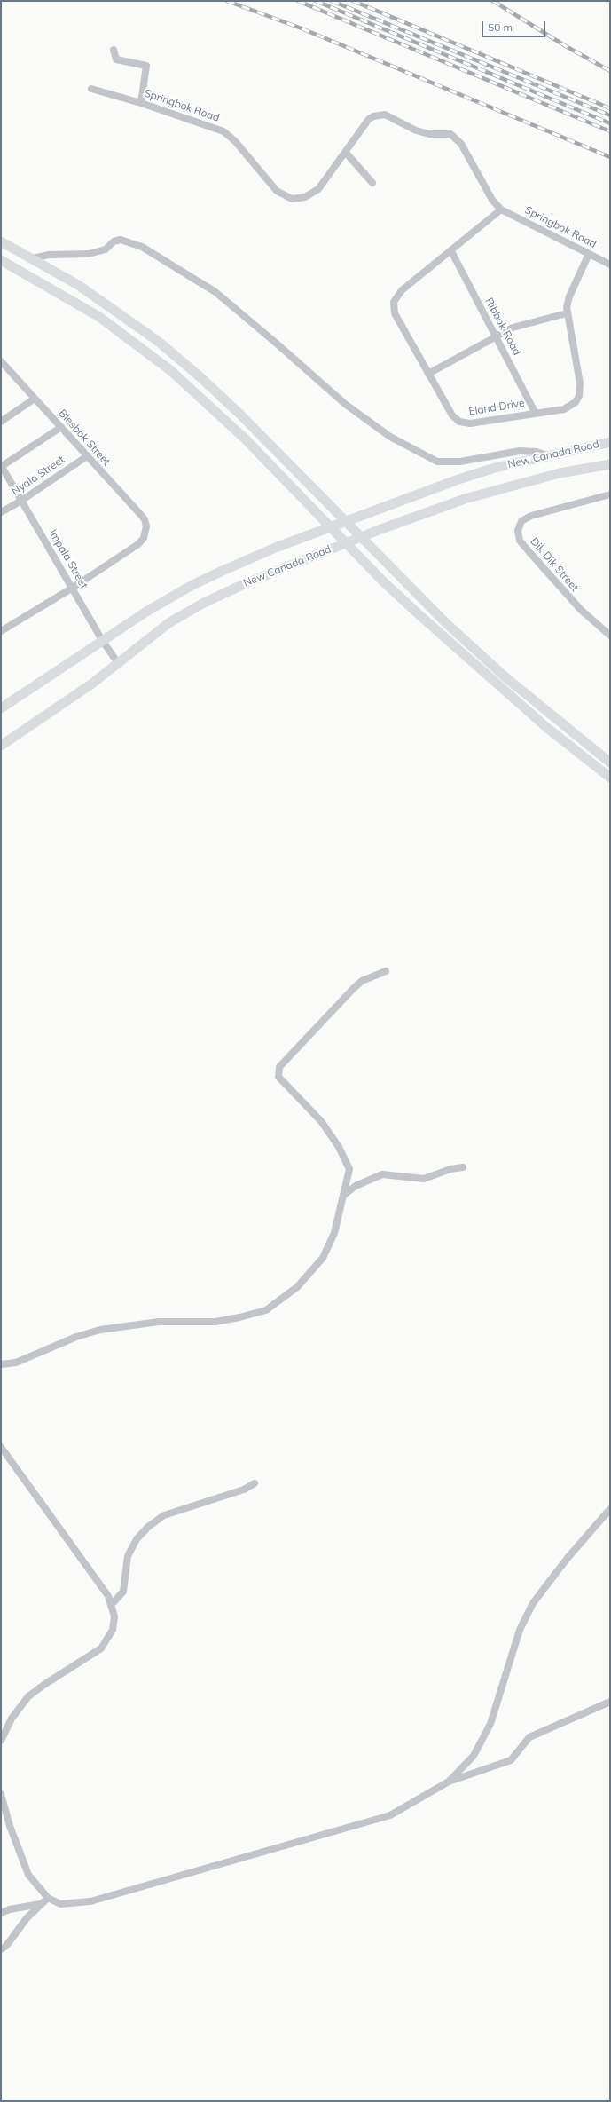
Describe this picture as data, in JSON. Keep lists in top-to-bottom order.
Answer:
{
  "streets": {
    "main road": ["New Canada Road"],
    "street": [
      "Springbok Road",
      "Ribbok Road",
      "Eland Drive",
      "Blesbok Street",
      "Nyala Street",
      "Impala Street",
      "Dik Dik Street"
    ]
  },
  "crossings": [
    ["Springbok Road", "Eland Drive"],
    ["Ribbok Road", "Eland Drive"],
    ["Blesbok Street", "Nyala Street"],
    ["Blesbok Street", "Impala Street"],
    ["New Canada Road", "Impala Street"],
    ["Nyala Street", "Impala Street"]
  ],
  "scale_bar": "50 m"
}
